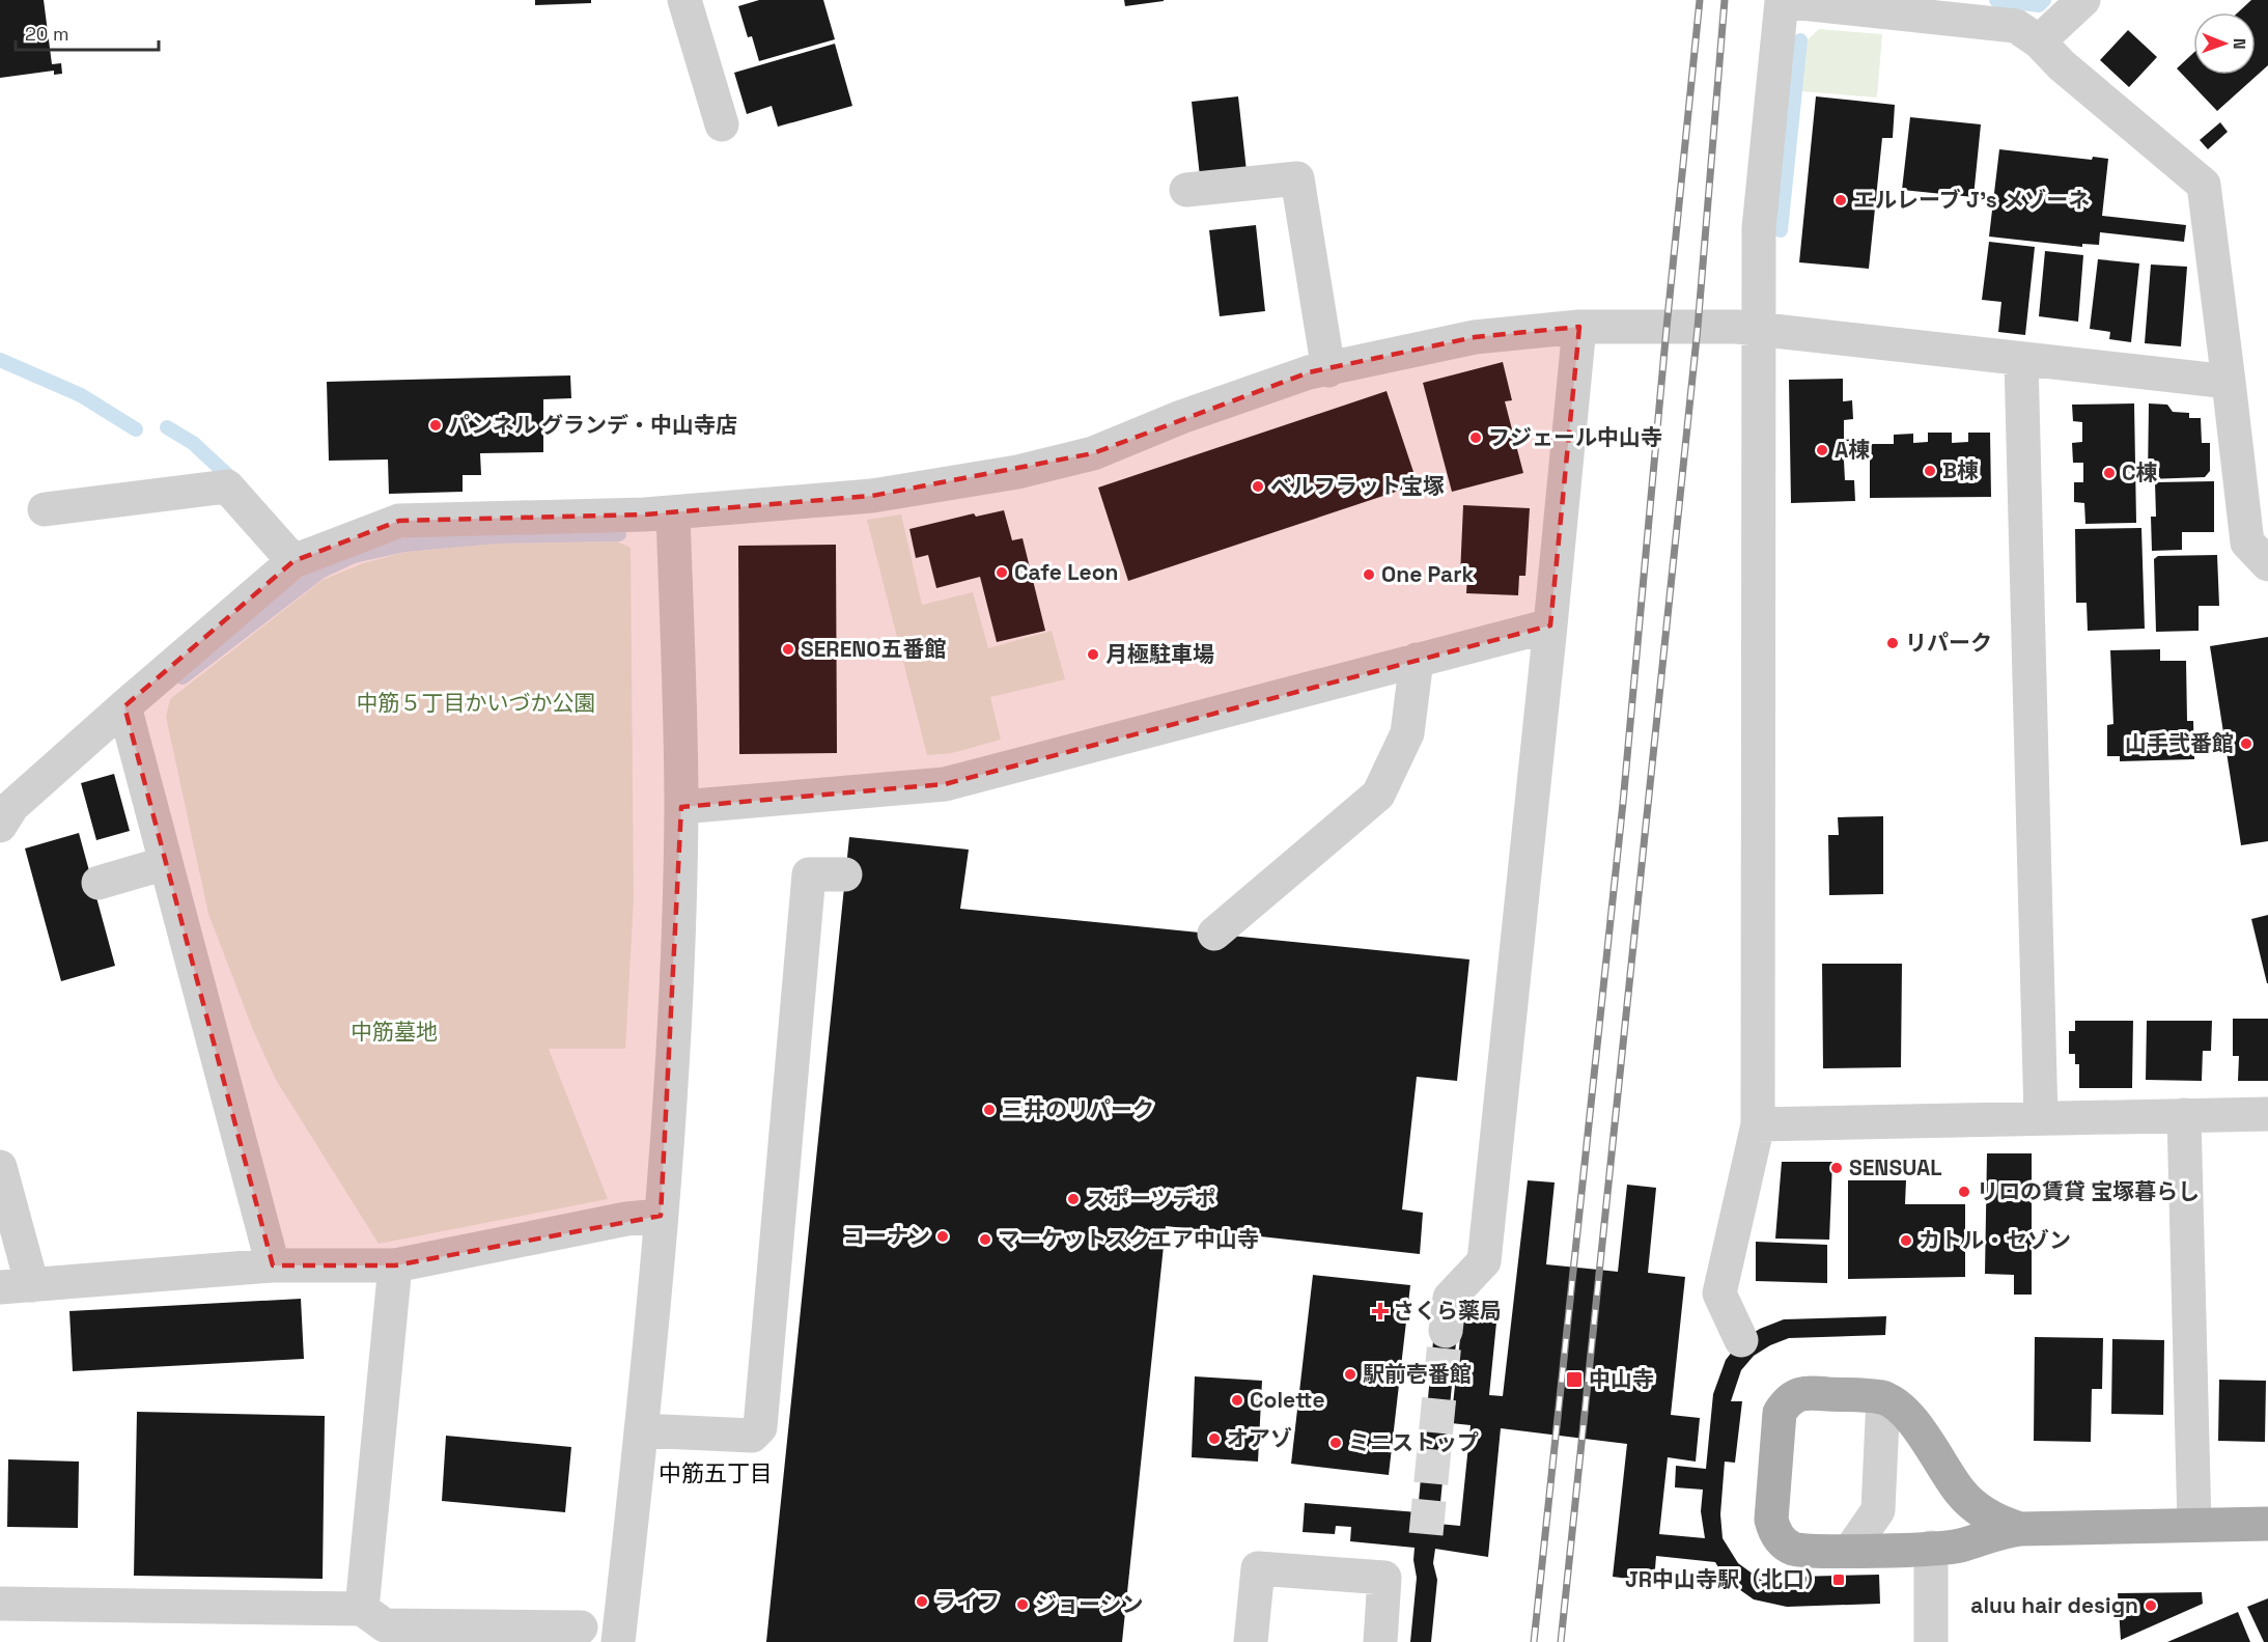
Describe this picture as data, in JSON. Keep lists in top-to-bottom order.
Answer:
{
  "districts": ["中筋五丁目"],
  "parks": ["中筋５丁目かいづか公園", "中筋墓地"],
  "places": {
    "other": [
      "エルレーブ J's メゾーネ",
      "パンネル グランデ・中山寺店",
      "フジェール中山寺",
      "A棟",
      "B棟",
      "C棟",
      "ベルフラット宝塚",
      "Cafe Leon",
      "One Park",
      "リパーク",
      "SERENO五番館",
      "月極駐車場",
      "山手弐番館",
      "三井のリパーク",
      "SENSUAL",
      "リロの賃貸 宝塚暮らし",
      "スポーツデポ",
      "コーナン",
      "マーケットスクエア中山寺",
      "カトル・セゾン",
      "駅前壱番館",
      "Colette",
      "オアゾ",
      "ミニストップ",
      "ライフ",
      "ジョーシン",
      "aluu hair design"
    ],
    "health": ["さくら薬局"],
    "transit": ["中山寺", "JR中山寺駅（北口）"]
  },
  "scale_bar": "20 m",
  "north": "right"
}
